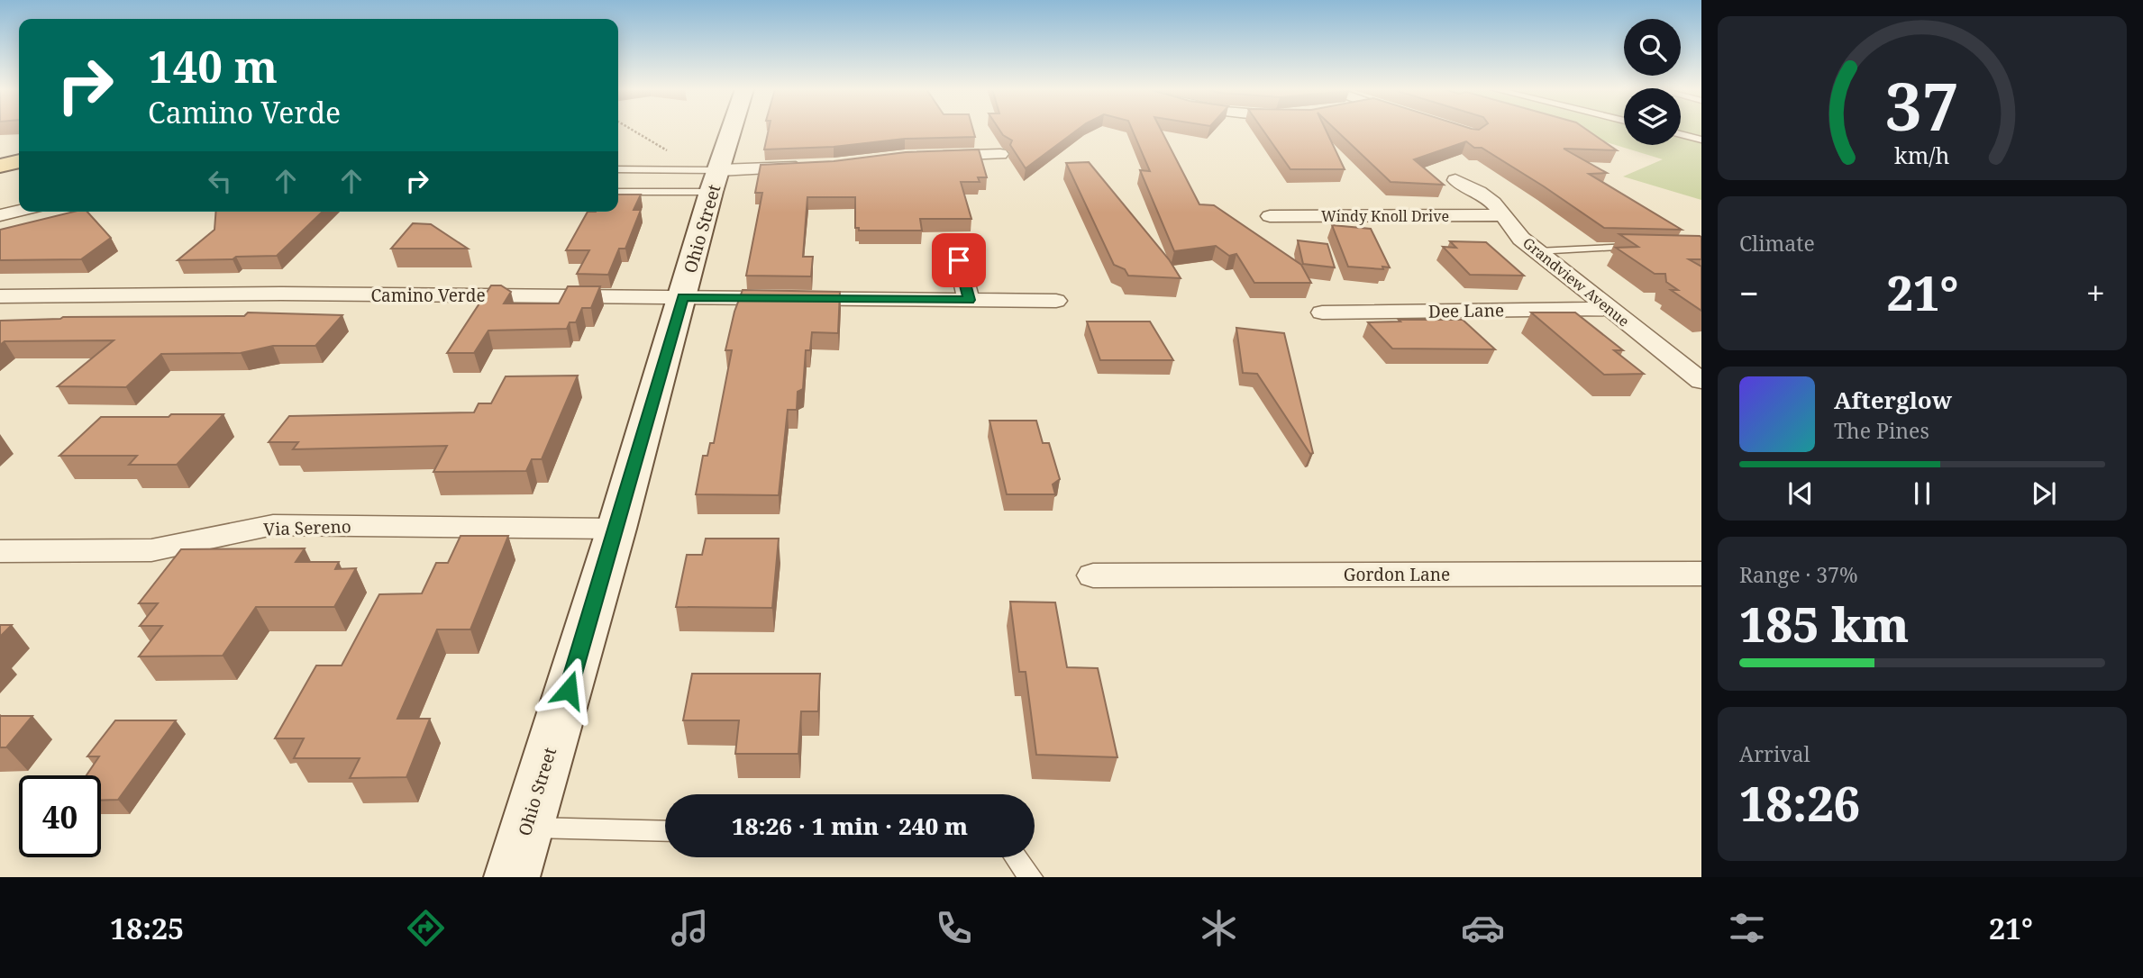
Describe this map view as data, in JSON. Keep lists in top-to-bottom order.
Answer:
{
  "streets": {
    "street": [
      "Windy Knoll Drive",
      "Ohio Street",
      "Grandview Avenue",
      "Camino Verde",
      "Dee Lane",
      "Via Sereno",
      "Gordon Lane"
    ]
  },
  "crossings": [
    ["Windy Knoll Drive", "Grandview Avenue"],
    ["Ohio Street", "Camino Verde"],
    ["Ohio Street", "Via Sereno"],
    ["Grandview Avenue", "Dee Lane"]
  ],
  "page": {
    "turn": ["140 m", "Camino Verde"],
    "tile": [
      "Climate",
      ["Range · 37%", "185 km"],
      ["Arrival", "18:26"]
    ],
    "heat": ["−", "21°", "+"],
    "song": ["Afterglow", "The Pines"],
    "limit": "40",
    "trip": "18:26 · 1 min · 240 m",
    "tabs": ["18:25", "21°"],
    "gauge": ["37", "km/h"]
  }
}
